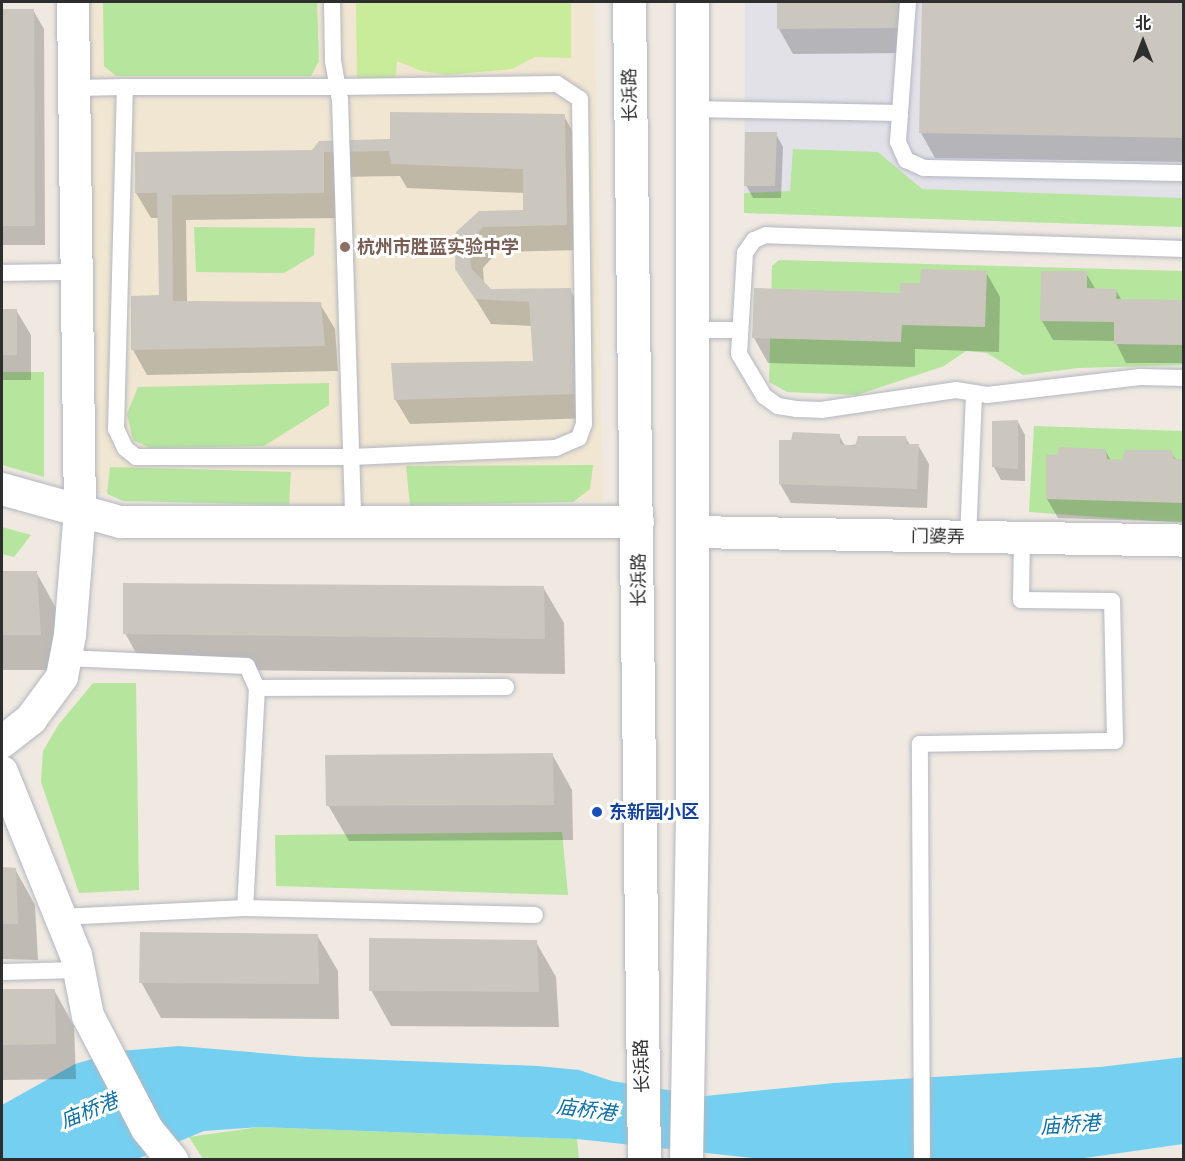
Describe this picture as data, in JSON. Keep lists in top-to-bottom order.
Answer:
{
  "streets": {
    "main road": ["长浜路"],
    "street": ["门婆弄"]
  },
  "water": ["庙桥港"],
  "places": ["杭州市胜蓝实验中学", "东新园小区"],
  "north": "top"
}
